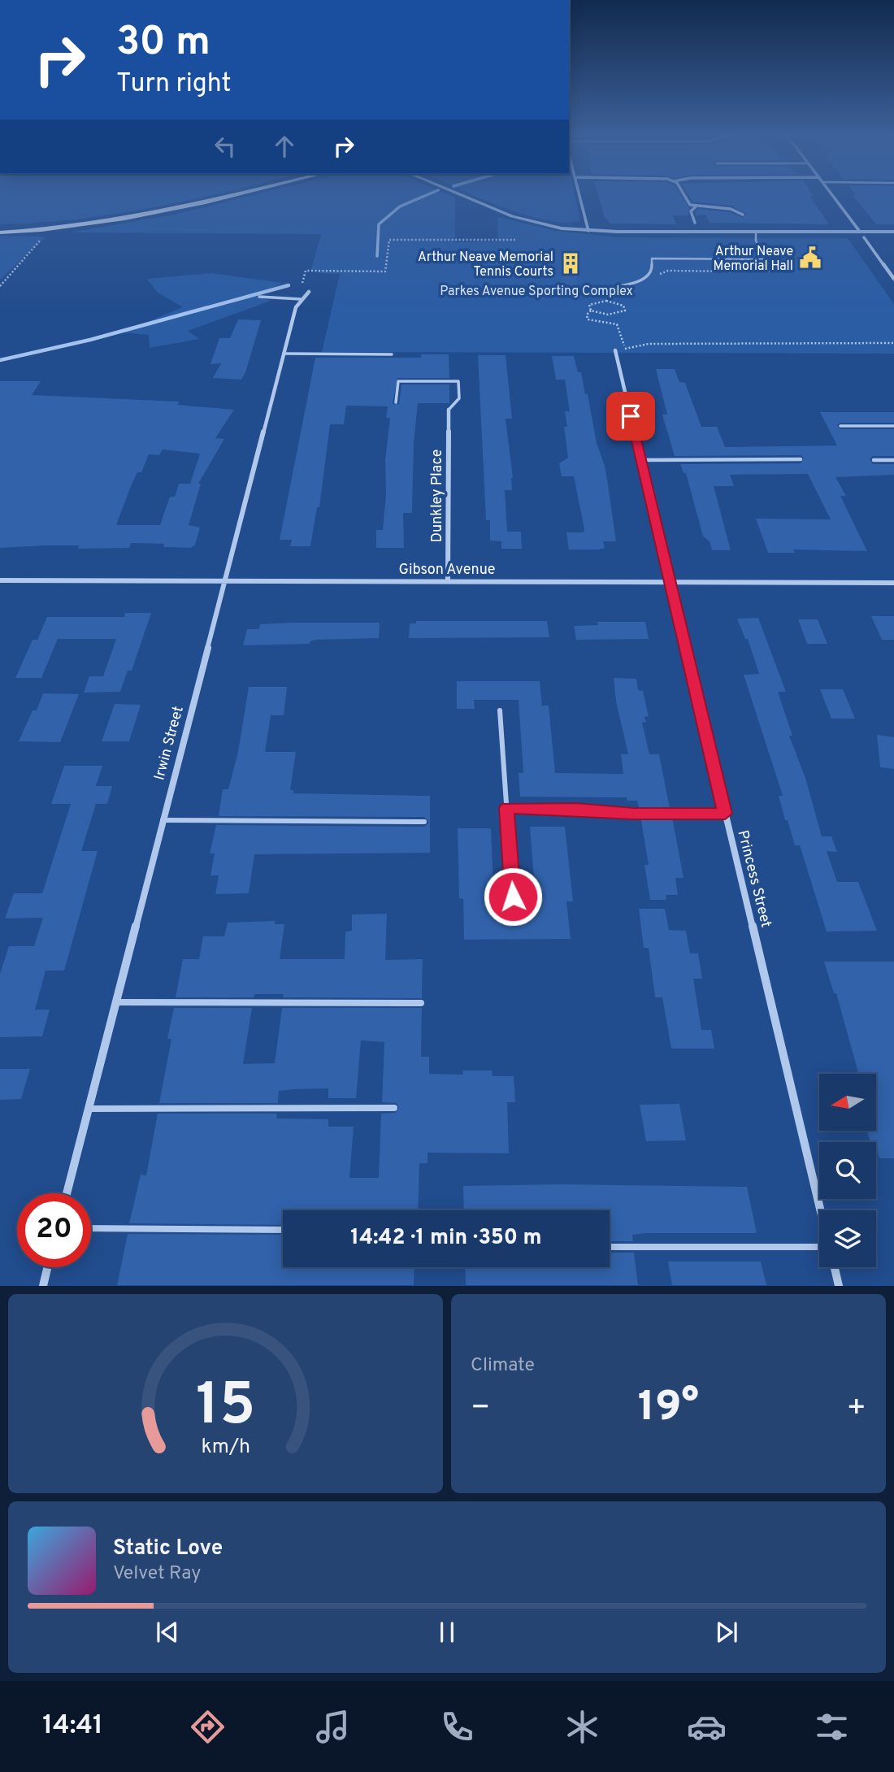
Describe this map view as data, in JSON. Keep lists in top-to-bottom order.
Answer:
{
  "streets": {
    "street": [
      "Dunkley Place",
      "Gibson Avenue",
      "Irwin Street",
      "Princess Street"
    ]
  },
  "crossings": [
    ["Dunkley Place", "Gibson Avenue"],
    ["Gibson Avenue", "Irwin Street"],
    ["Gibson Avenue", "Princess Street"]
  ],
  "parks": ["Parkes Avenue Sporting Complex"],
  "places": {
    "public building": ["Arthur Neave Memorial Hall"],
    "building": ["Arthur Neave Memorial Tennis Courts"]
  },
  "north": "left",
  "page": {
    "turn": ["30 m", "Turn right"],
    "limit": "20",
    "trip": "14:42 · 1 min · 350 m",
    "tile": "Climate",
    "heat": ["−", "19°", "+"],
    "song": ["Static Love", "Velvet Ray"],
    "tabs": "14:41",
    "gauge": ["15", "km/h"]
  }
}
